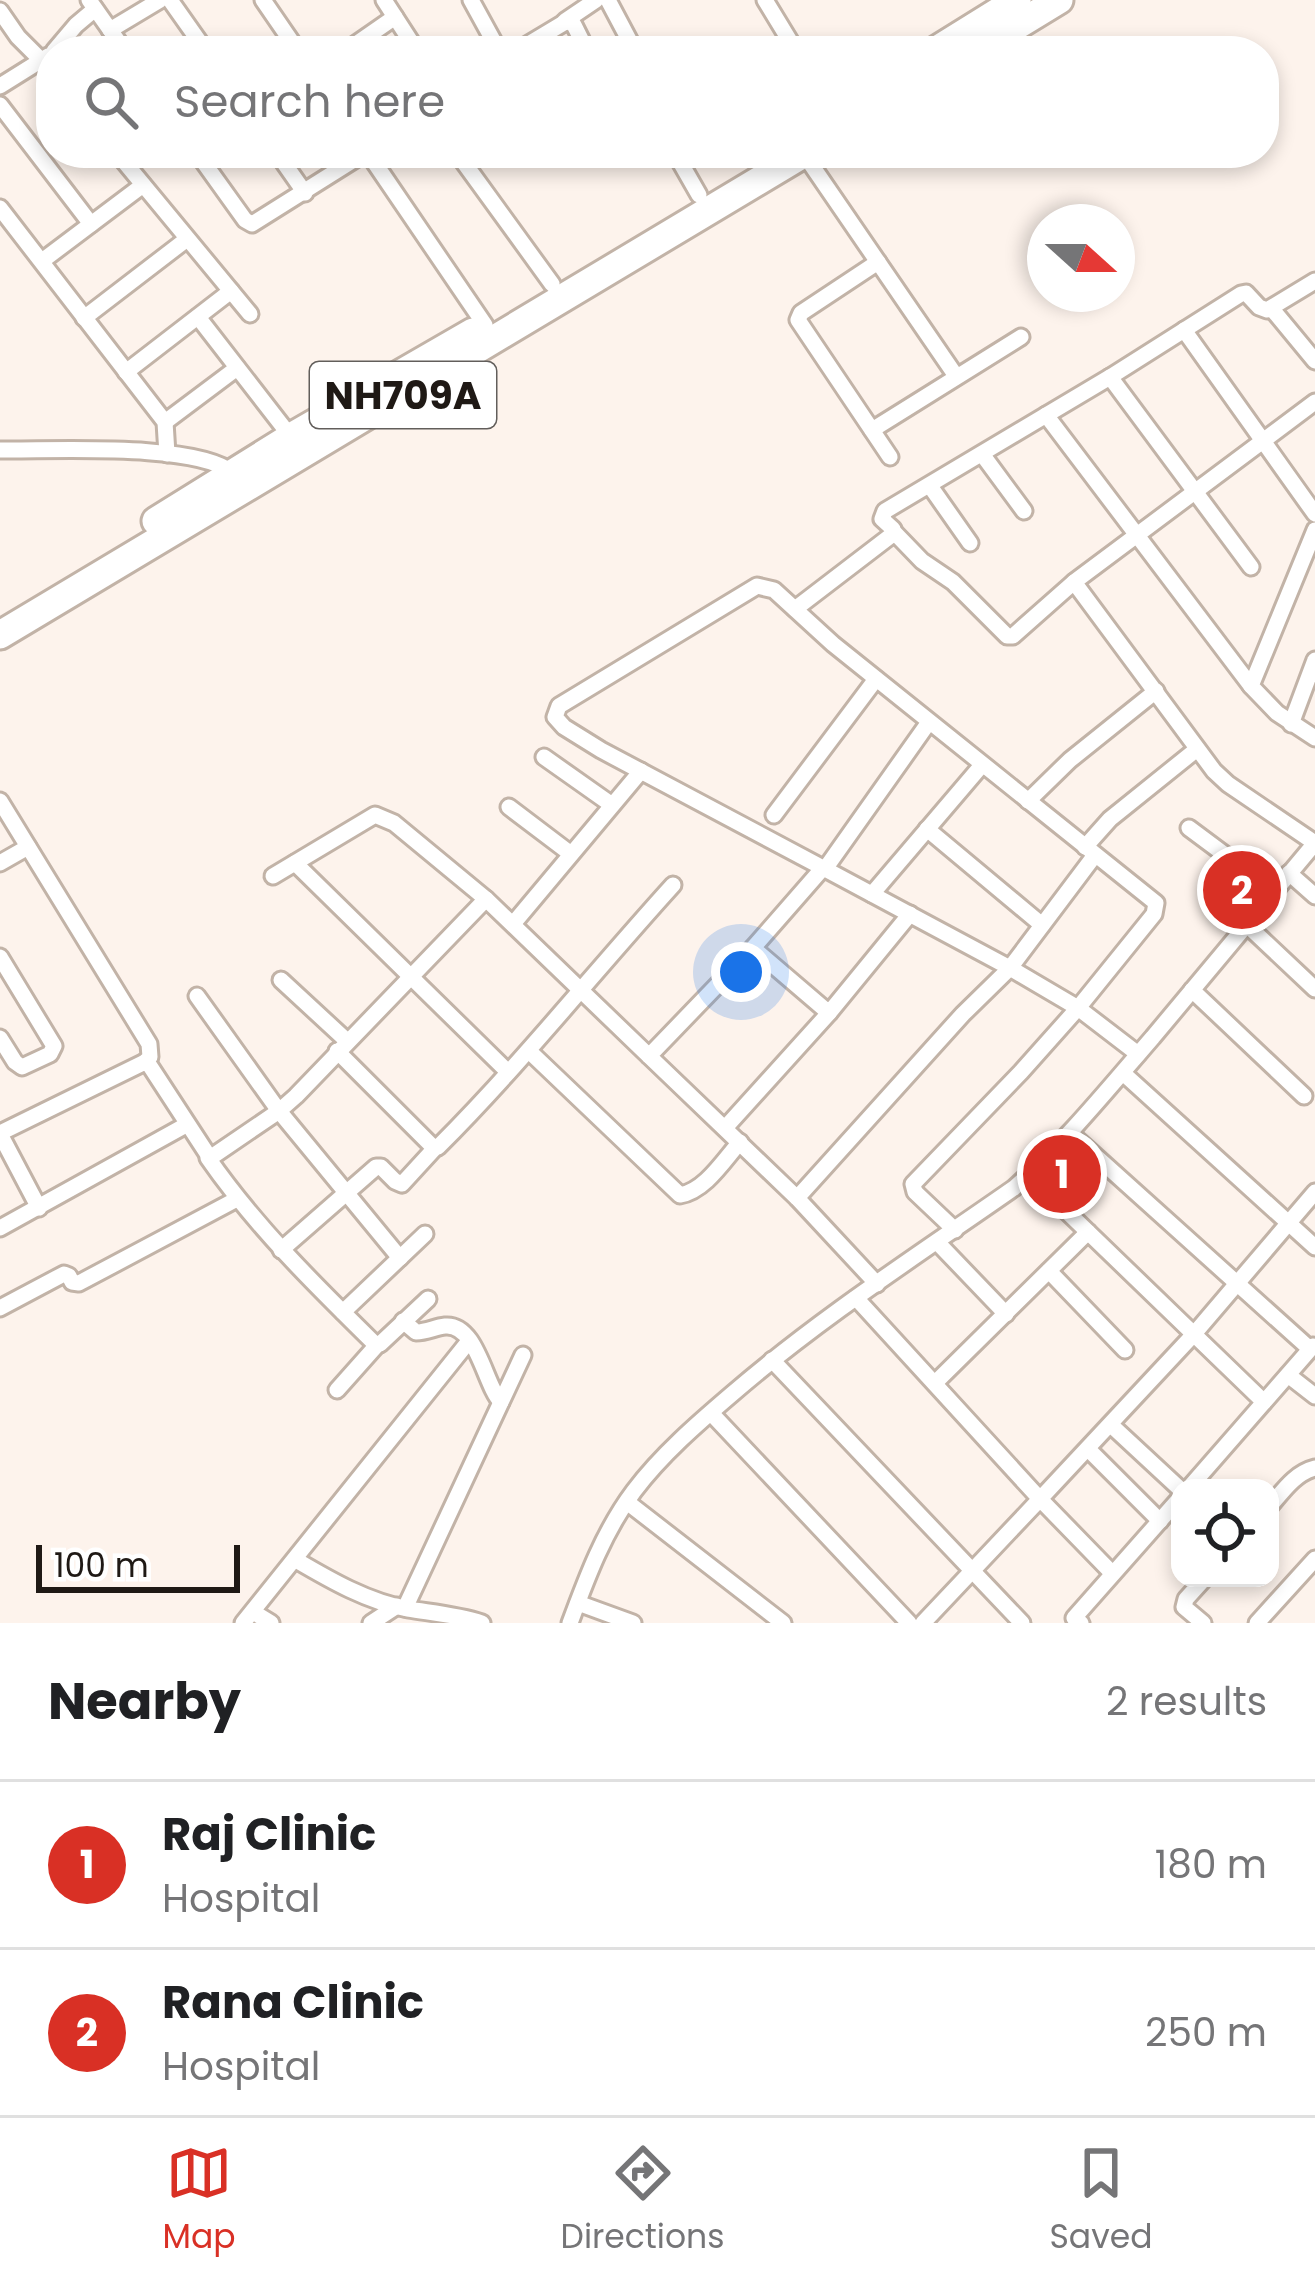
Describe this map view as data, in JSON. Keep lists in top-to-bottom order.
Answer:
{
  "streets": {
    "highway": ["NH709A"]
  },
  "scale_bar": "100 m",
  "north": "right",
  "page": {
    "search": "Search here",
    "pins": ["2", "1"],
    "scale": "100 m",
    "heading": ["Nearby", "2 results"],
    "list": [
      {
        "mark": "1",
        "name": "Raj Clinic",
        "note": "Hospital",
        "value": "180 m"
      },
      {
        "mark": "2",
        "name": "Rana Clinic",
        "note": "Hospital",
        "value": "250 m"
      }
    ],
    "nav": ["Map", "Directions", "Saved"]
  }
}
